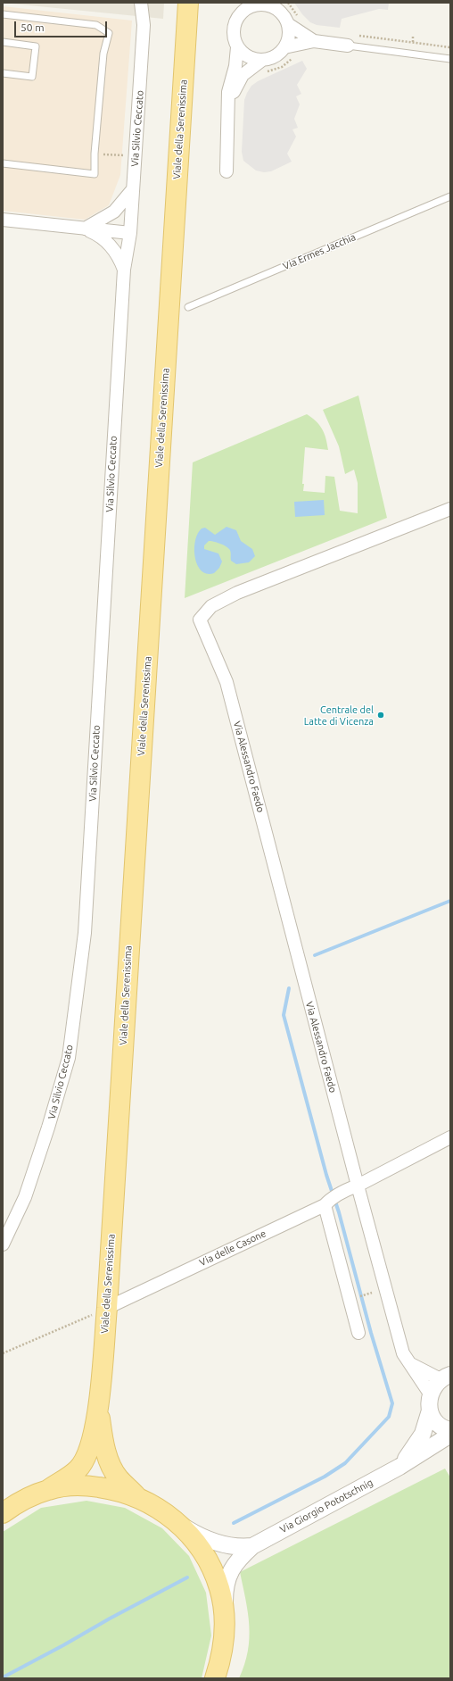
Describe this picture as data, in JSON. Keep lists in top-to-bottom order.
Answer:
{
  "streets": {
    "main road": ["Viale della Serenissima"],
    "street": [
      "Via Silvio Ceccato",
      "Via Alessandro Faedo",
      "Via delle Casone",
      "Via Giorgio Pototschnig"
    ],
    "lane": ["Via Ermes Jacchia"]
  },
  "crossings": [
    ["Viale della Serenissima", "Via delle Casone"],
    ["Via Alessandro Faedo", "Via delle Casone"]
  ],
  "places": ["Centrale del Latte di Vicenza"],
  "scale_bar": "50 m"
}
